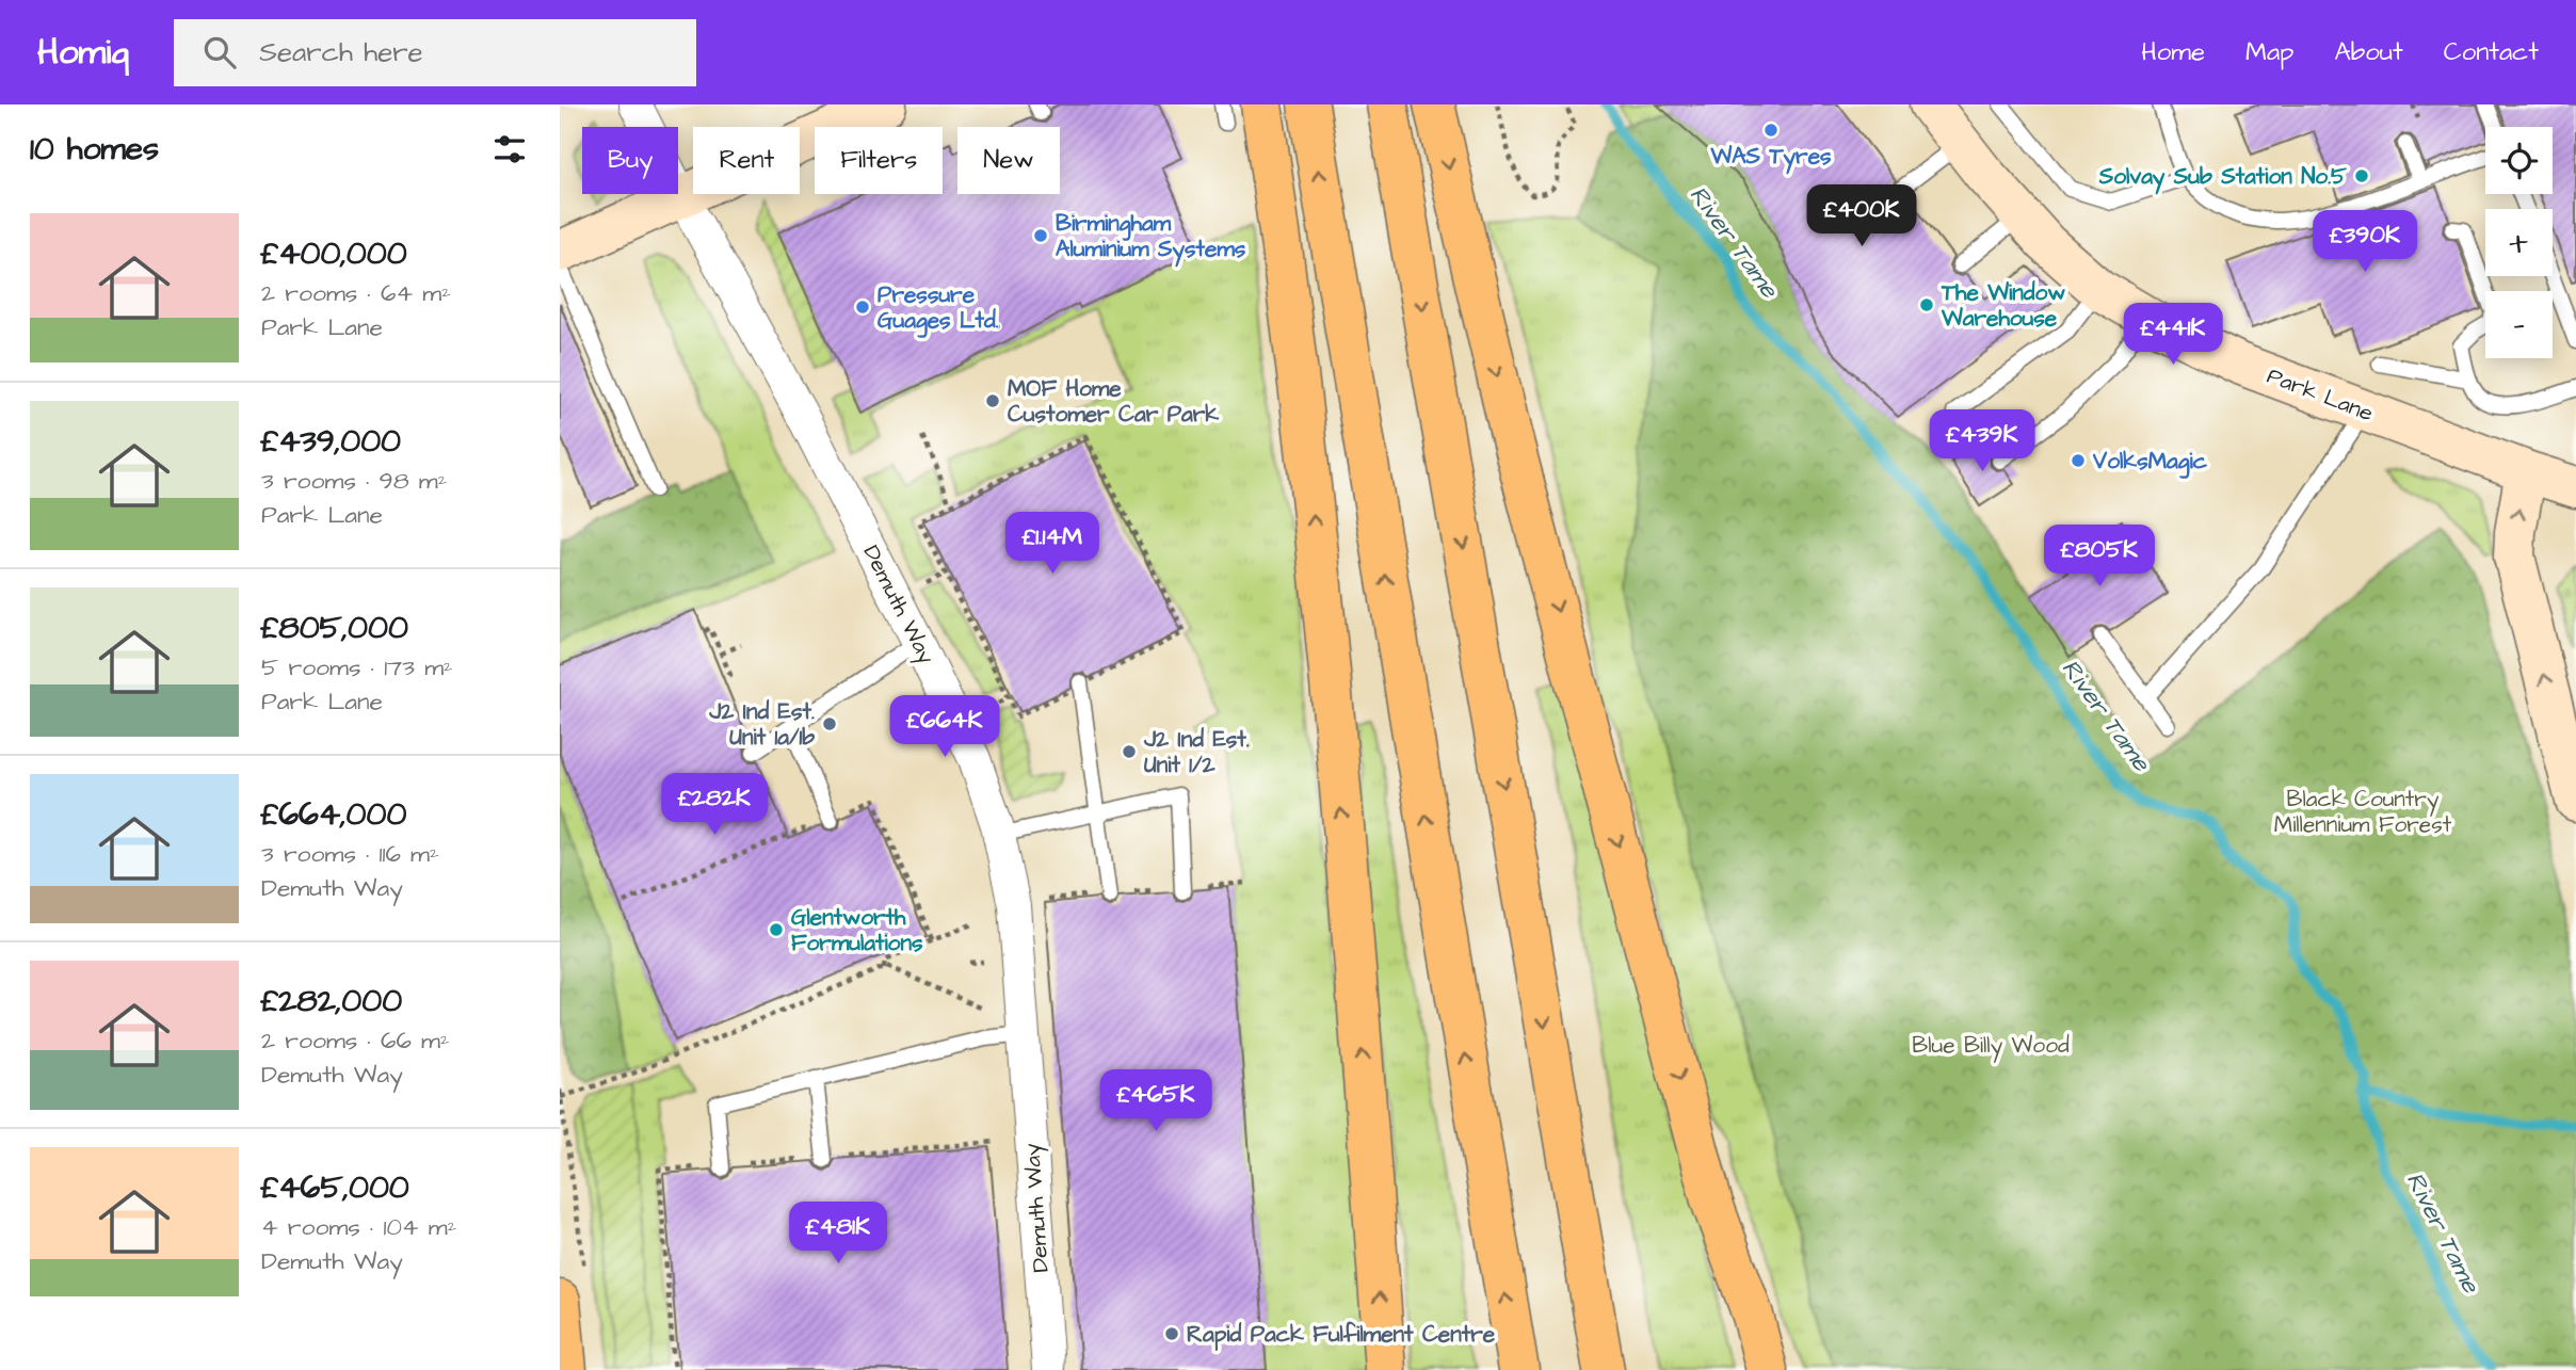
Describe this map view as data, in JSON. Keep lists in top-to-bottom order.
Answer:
{
  "streets": {
    "main road": ["Park Lane"],
    "street": ["Demuth Way"]
  },
  "water": ["River Tame"],
  "parks": ["Black Country Millennium Forest", "Blue Billy Wood"],
  "places": [
    "WAS Tyres",
    "Solvay Sub Station No.5",
    "Birmingham Aluminium Systems",
    "The Window Warehouse",
    "Pressure Guages Ltd.",
    "MOF Home Customer Car Park",
    "VolksMagic",
    "J2 Ind Est. Unit 1a/1b",
    "J2 Ind Est. Unit 1/2",
    "Glentworth Formulations",
    "Rapid Pack Fulfilment Centre"
  ],
  "page": {
    "header": "Homiq",
    "search": "Search here",
    "nav": [
      "Home",
      "Map",
      "About",
      "Contact"
    ],
    "heading": "10 homes",
    "map_buttons": ["+", "−"],
    "chip": [
      "Buy",
      "Rent",
      "Filters",
      "New"
    ],
    "price": [
      "£400K",
      "£390K",
      "£441K",
      "£439K",
      "£1.14M",
      "£805K",
      "£664K",
      "£282K",
      "£465K",
      "£481K"
    ],
    "list": [
      {
        "name": "£400,000",
        "note": "2 rooms · 64 m² · Park Lane"
      },
      {
        "name": "£439,000",
        "note": "3 rooms · 98 m² · Park Lane"
      },
      {
        "name": "£805,000",
        "note": "5 rooms · 173 m² · Park Lane"
      },
      {
        "name": "£664,000",
        "note": "3 rooms · 116 m² · Demuth Way"
      },
      {
        "name": "£282,000",
        "note": "2 rooms · 66 m² · Demuth Way"
      },
      {
        "name": "£465,000",
        "note": "4 rooms · 104 m² · Demuth Way"
      }
    ]
  }
}
